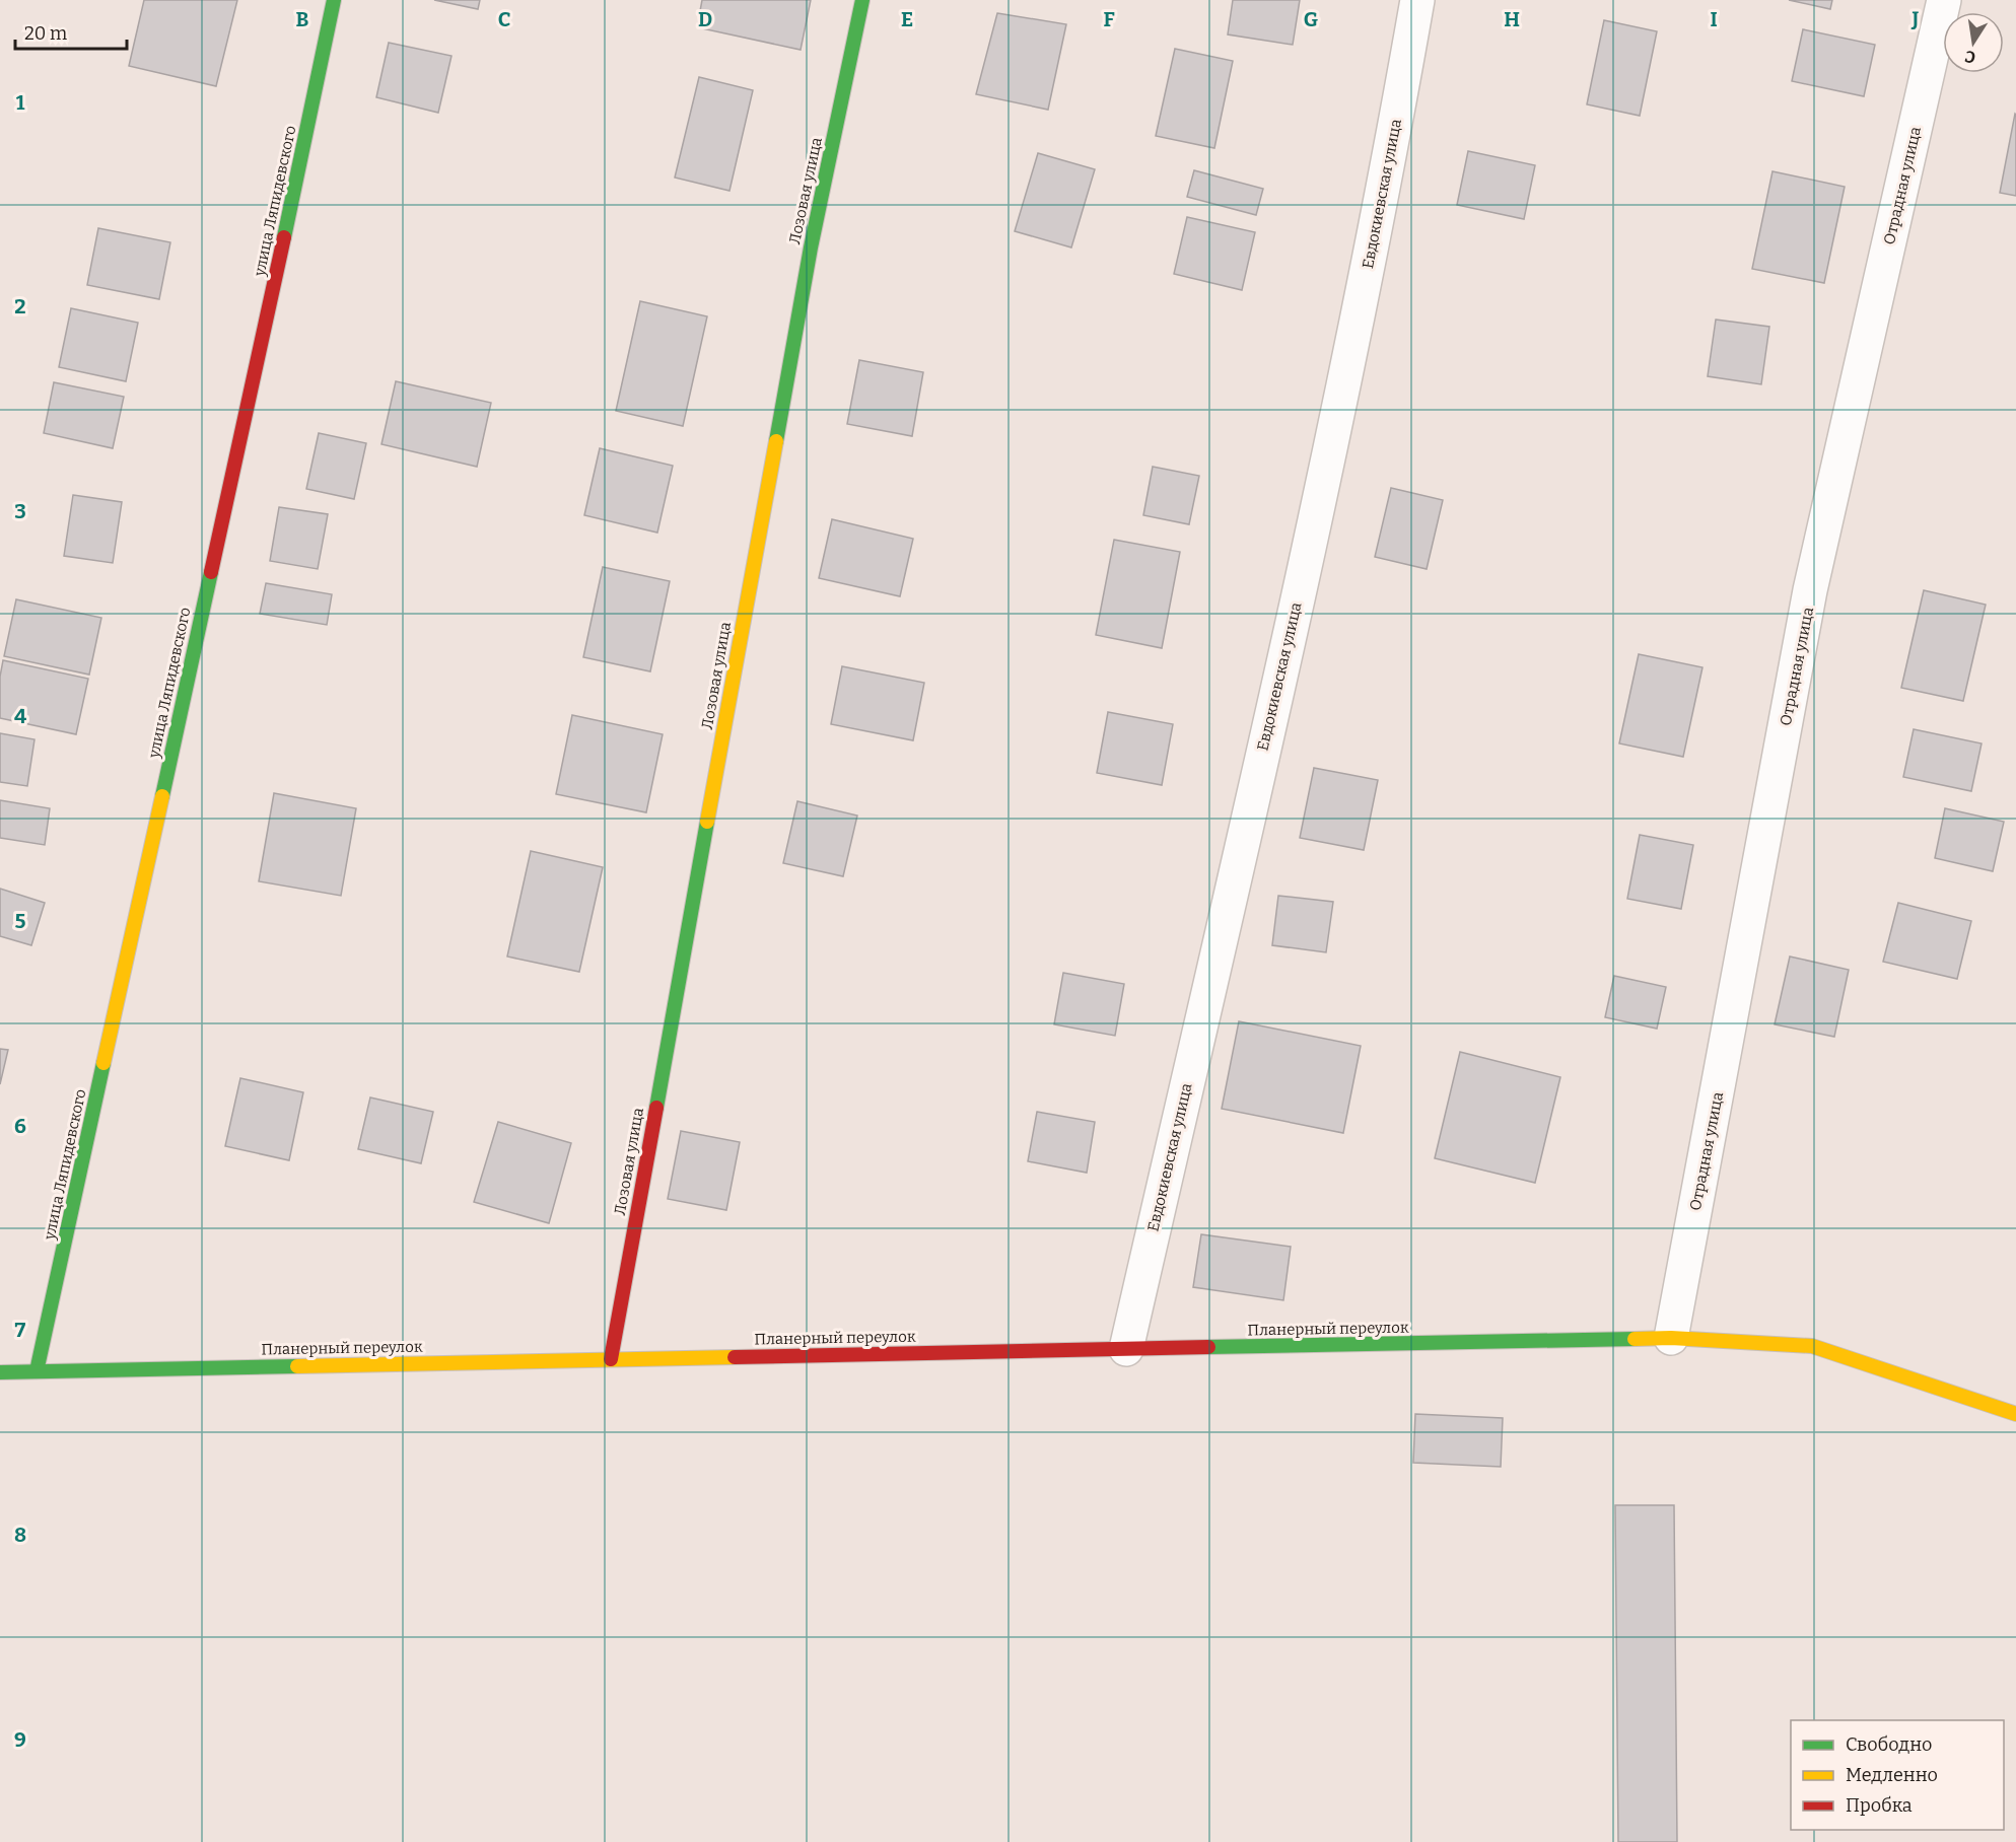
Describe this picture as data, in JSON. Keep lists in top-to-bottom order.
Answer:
{
  "streets": {
    "street": [
      "Отрадная улица",
      "Лозовая улица",
      "Евдокиевская улица",
      "улица Ляпидевского",
      "Планерный переулок"
    ]
  },
  "crossings": [
    ["Отрадная улица", "Планерный переулок"],
    ["Лозовая улица", "Планерный переулок"],
    ["Евдокиевская улица", "Планерный переулок"],
    ["улица Ляпидевского", "Планерный переулок"]
  ],
  "legend": ["Свободно", "Медленно", "Пробка"],
  "scale_bar": "20 m",
  "north": "bottom",
  "grid": {
    "columns": [
      "B",
      "C",
      "D",
      "E",
      "F",
      "G",
      "H",
      "I",
      "J"
    ],
    "rows": [
      "1",
      "2",
      "3",
      "4",
      "5",
      "6",
      "7",
      "8",
      "9"
    ]
  }
}
